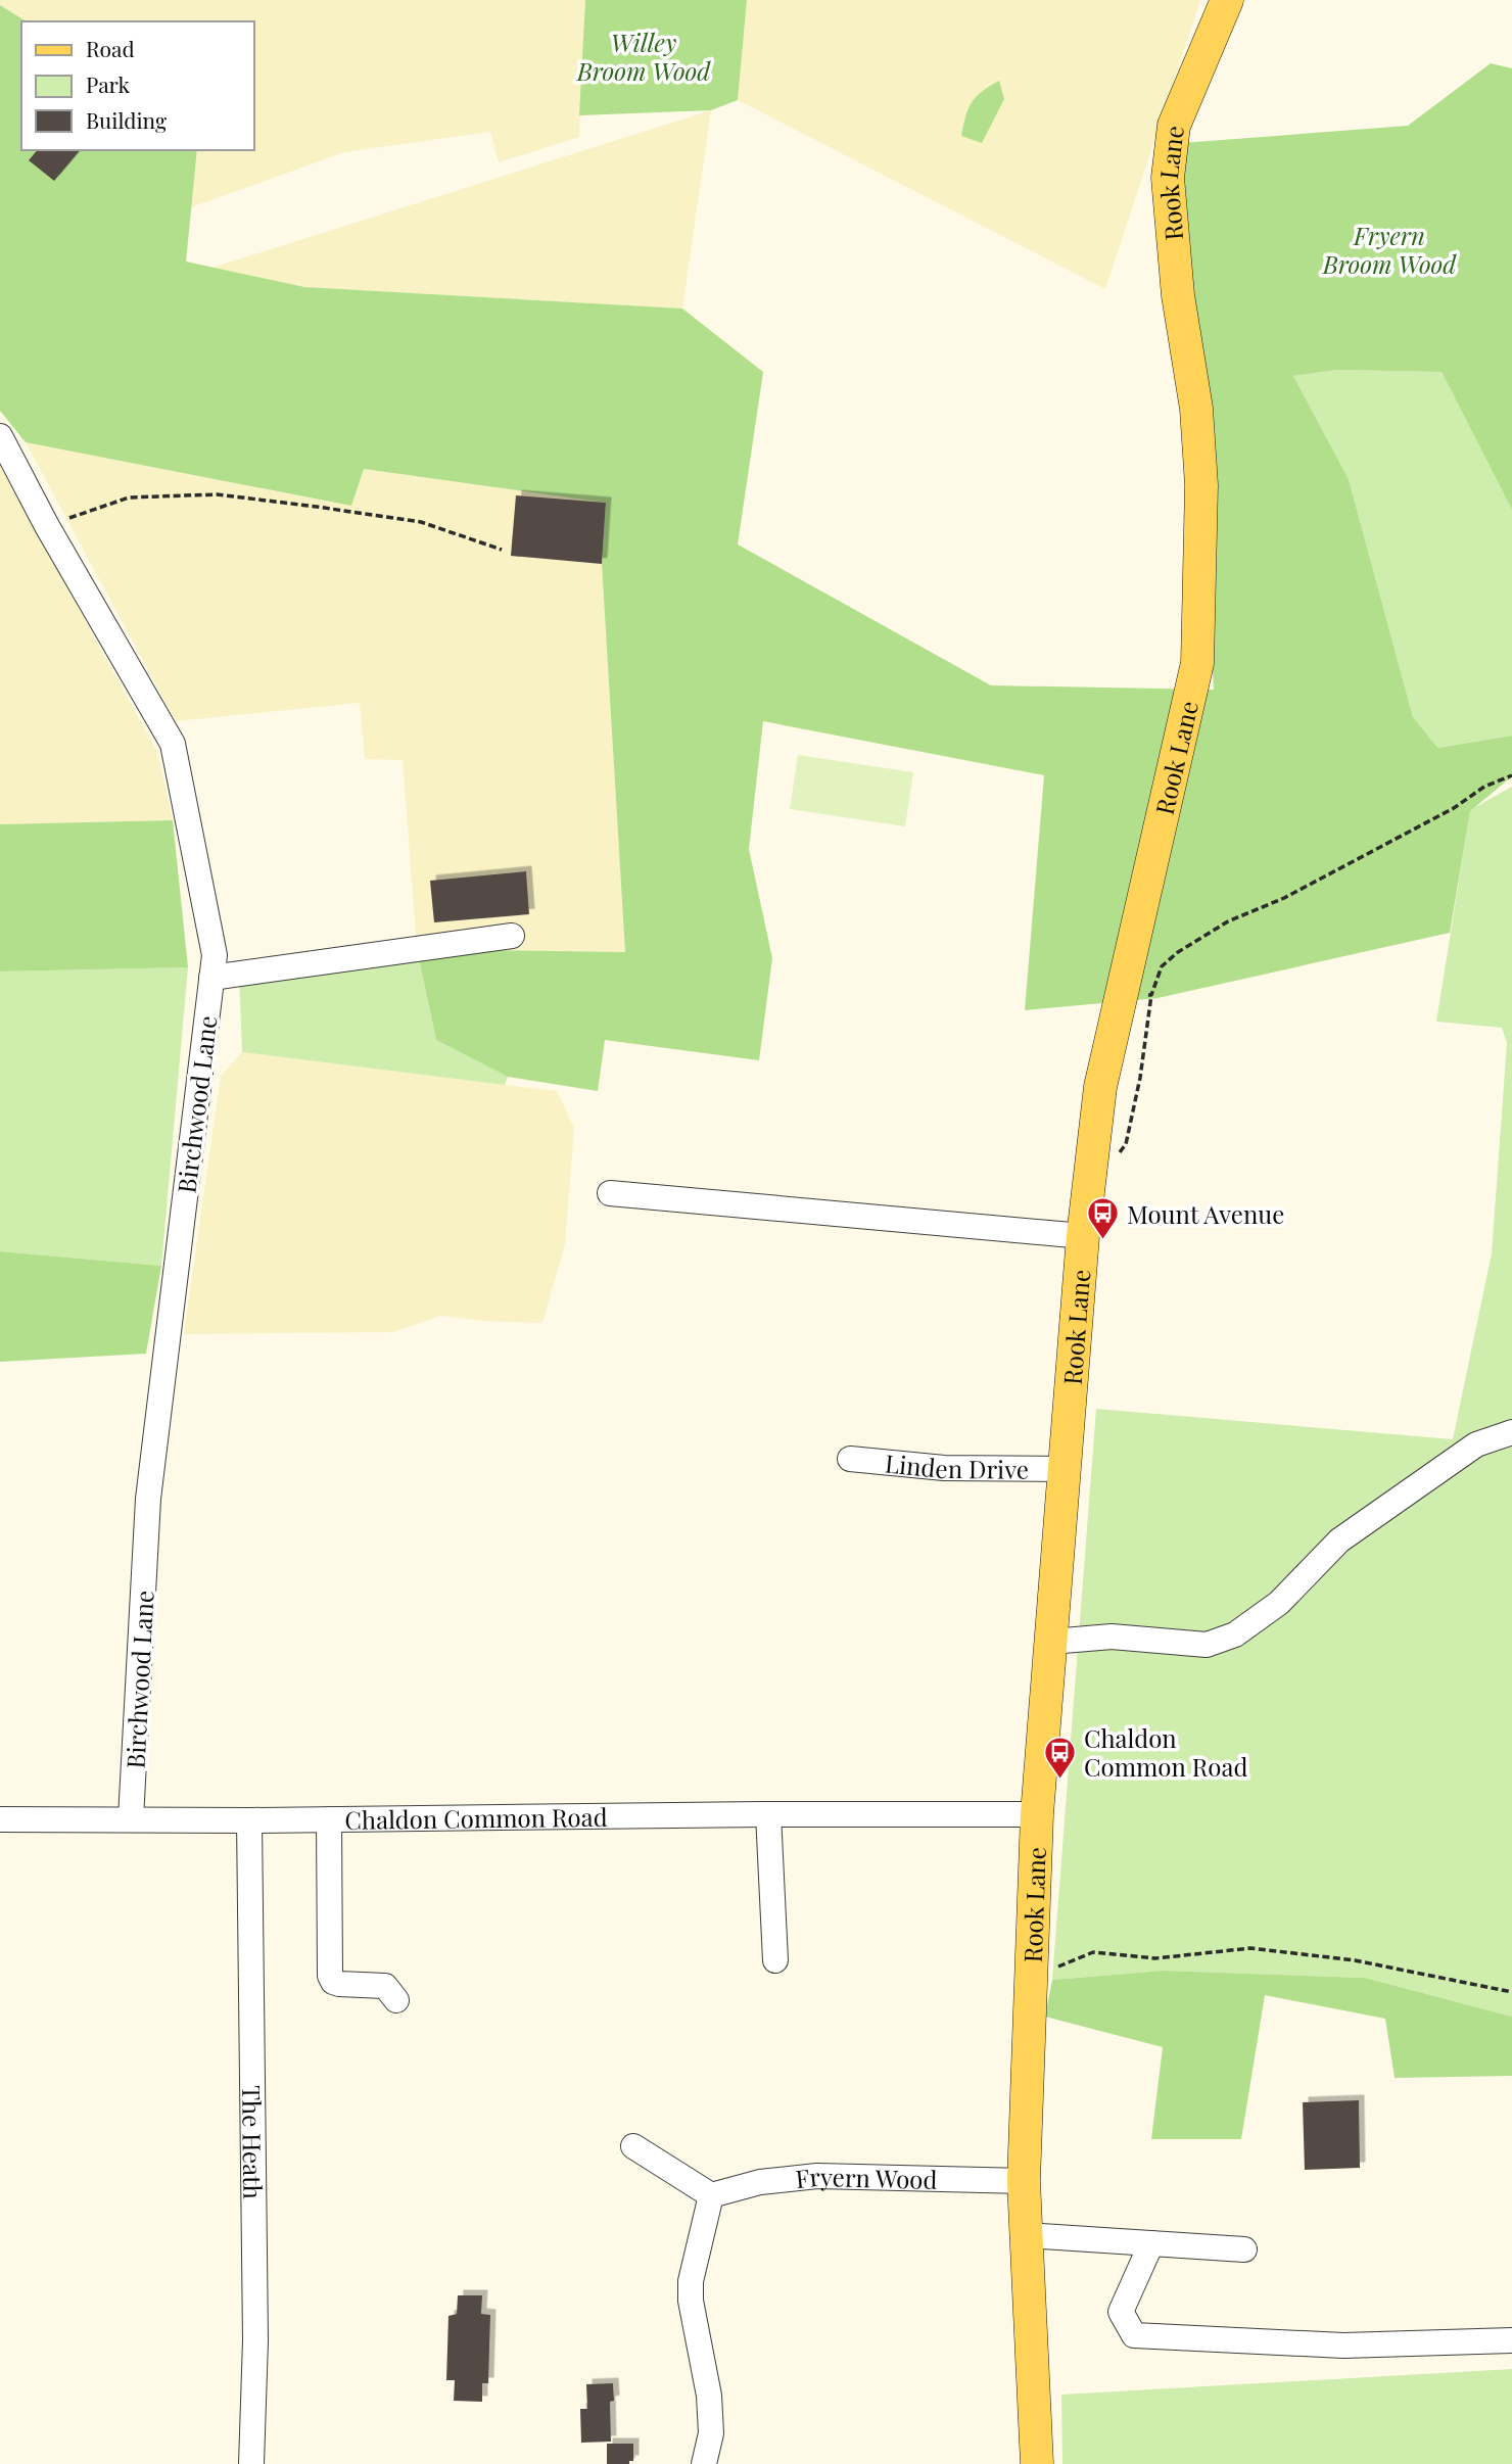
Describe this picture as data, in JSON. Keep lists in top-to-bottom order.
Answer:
{
  "streets": {
    "main road": ["Rook Lane"],
    "street": [
      "Birchwood Lane",
      "Linden Drive",
      "Chaldon Common Road",
      "The Heath",
      "Fryern Wood"
    ]
  },
  "crossings": [
    ["Rook Lane", "Linden Drive"],
    ["Rook Lane", "Chaldon Common Road"],
    ["Rook Lane", "Fryern Wood"],
    ["Birchwood Lane", "Chaldon Common Road"],
    ["Chaldon Common Road", "The Heath"]
  ],
  "parks": ["Willey Broom Wood", "Fryern Broom Wood"],
  "places": {
    "bus stop": ["Mount Avenue", "Chaldon Common Road"]
  },
  "legend": ["Road", "Park", "Building"]
}
